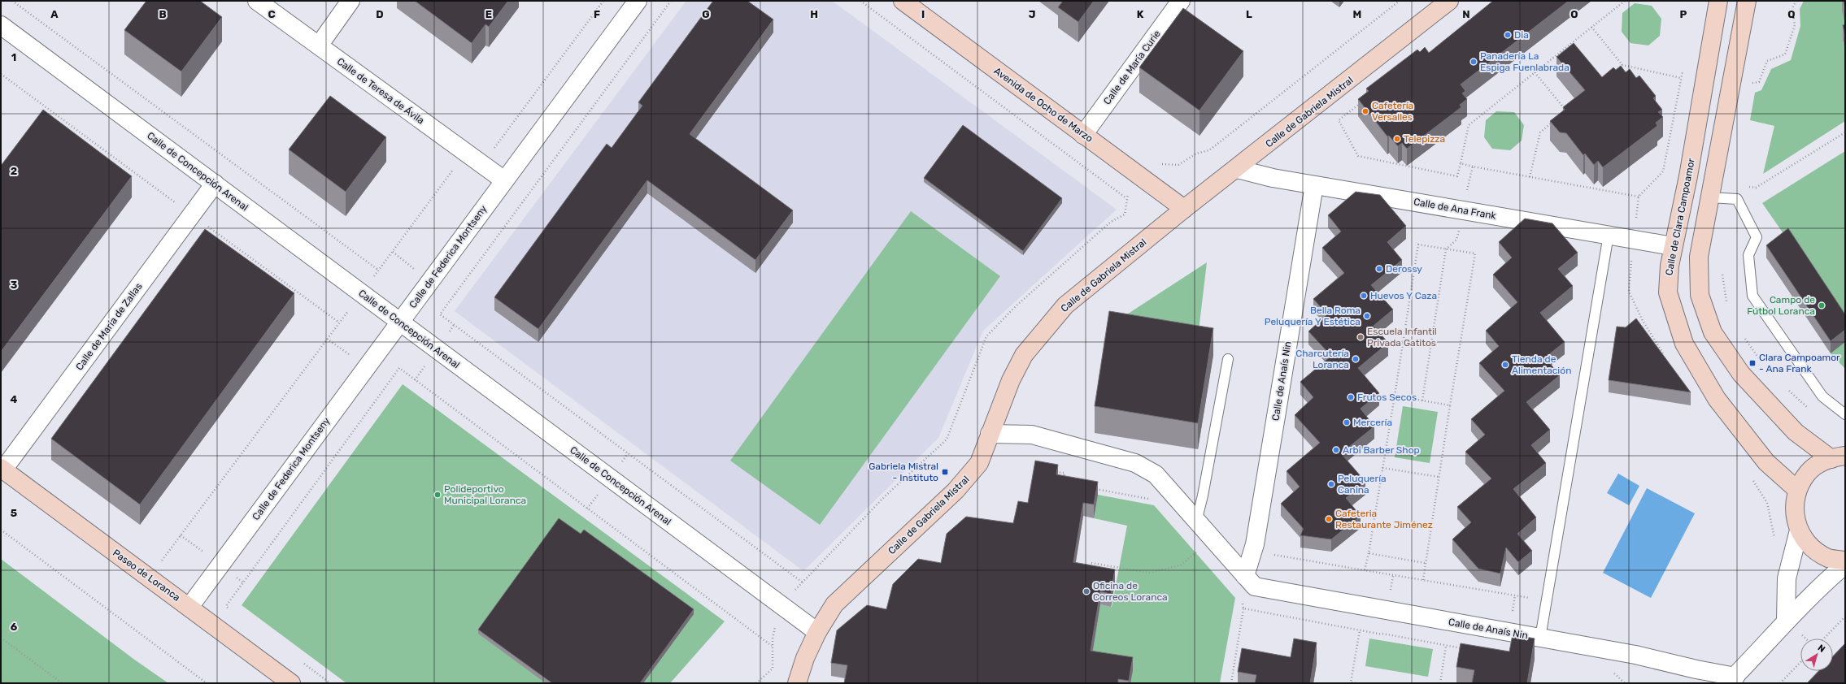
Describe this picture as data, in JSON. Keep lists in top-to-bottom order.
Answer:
{
  "streets": {
    "street": [
      "Calle de María Curie",
      "Calle de Teresa de Ávila",
      "Avenida de Ocho de Marzo",
      "Calle de Gabriela Mistral",
      "Calle de Concepción Arenal",
      "Calle de Ana Frank",
      "Calle de Clara Campoamor",
      "Calle de Federica Montseny",
      "Calle de María de Zallas",
      "Calle de Anaís Nin",
      "Paseo de Loranca"
    ]
  },
  "crossings": [
    ["Calle de María Curie", "Avenida de Ocho de Marzo"],
    ["Calle de Teresa de Ávila", "Calle de Federica Montseny"],
    ["Avenida de Ocho de Marzo", "Calle de Gabriela Mistral"],
    ["Calle de Gabriela Mistral", "Calle de Concepción Arenal"],
    ["Calle de Gabriela Mistral", "Calle de Ana Frank"],
    ["Calle de Concepción Arenal", "Calle de Federica Montseny"],
    ["Calle de Concepción Arenal", "Calle de María de Zallas"],
    ["Calle de Ana Frank", "Calle de Clara Campoamor"],
    ["Calle de Ana Frank", "Calle de Anaís Nin"],
    ["Calle de Federica Montseny", "Paseo de Loranca"],
    ["Calle de María de Zallas", "Paseo de Loranca"]
  ],
  "places": {
    "other": [
      "Dia",
      "Panadería La Espiga Fuenlabrada",
      "Cafetería Versalles",
      "Telepizza",
      "Derossy",
      "Huevos Y Caza",
      "Campo de Fútbol Loranca",
      "Bella Roma Peluquería Y Estética",
      "Escuela Infantil Privada Gatitos",
      "Charcutería Loranca",
      "Tienda de Alimentación",
      "Frutos Secos",
      "Mercería",
      "Arbi Barber Shop",
      "Peluquería Canina",
      "Polideportivo Municipal Loranca",
      "Cafeteria Restaurante Jiménez",
      "Oficina de Correos Loranca"
    ],
    "transit": ["Clara Campoamor - Ana Frank", "Gabriela Mistral - Instituto"]
  },
  "north": "top right",
  "grid": {
    "columns": [
      "A",
      "B",
      "C",
      "D",
      "E",
      "F",
      "G",
      "H",
      "I",
      "J",
      "K",
      "L",
      "M",
      "N",
      "O",
      "P",
      "Q"
    ],
    "rows": [
      "1",
      "2",
      "3",
      "4",
      "5",
      "6"
    ]
  }
}
